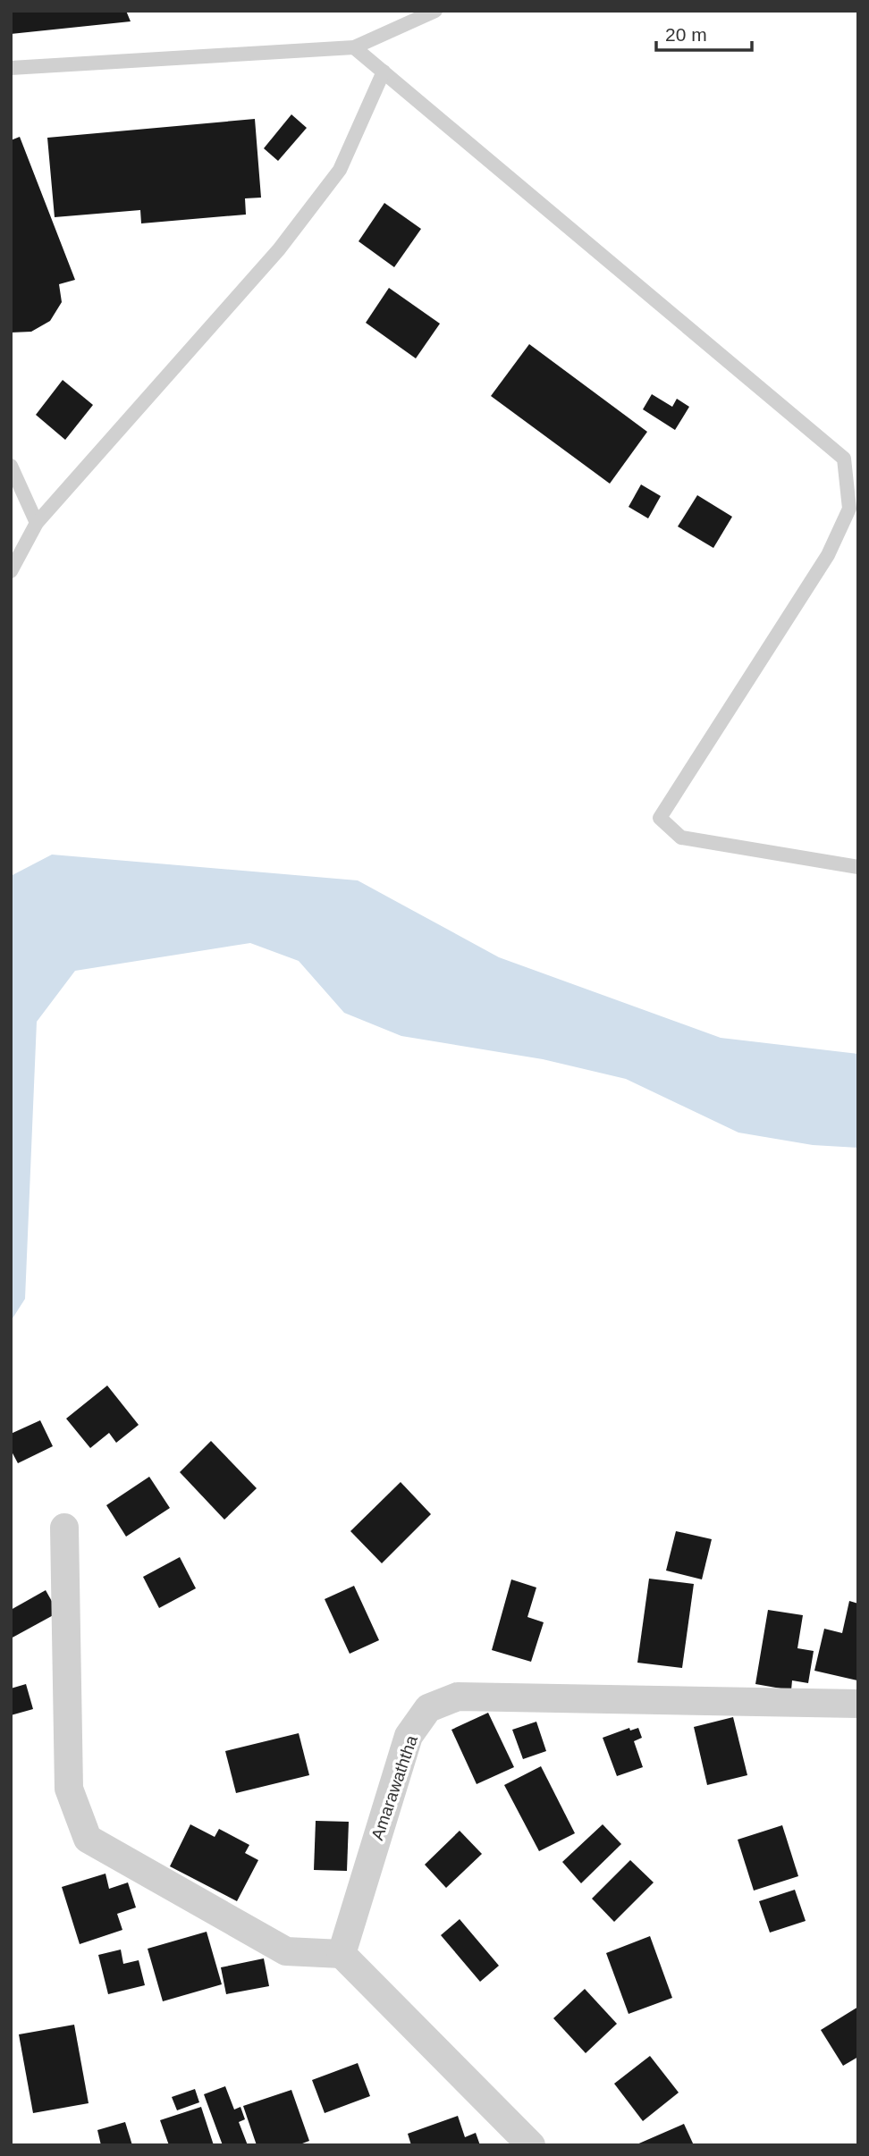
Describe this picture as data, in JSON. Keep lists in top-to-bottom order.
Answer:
{
  "streets": {
    "street": ["Amarawaththa"]
  },
  "scale_bar": "20 m"
}
